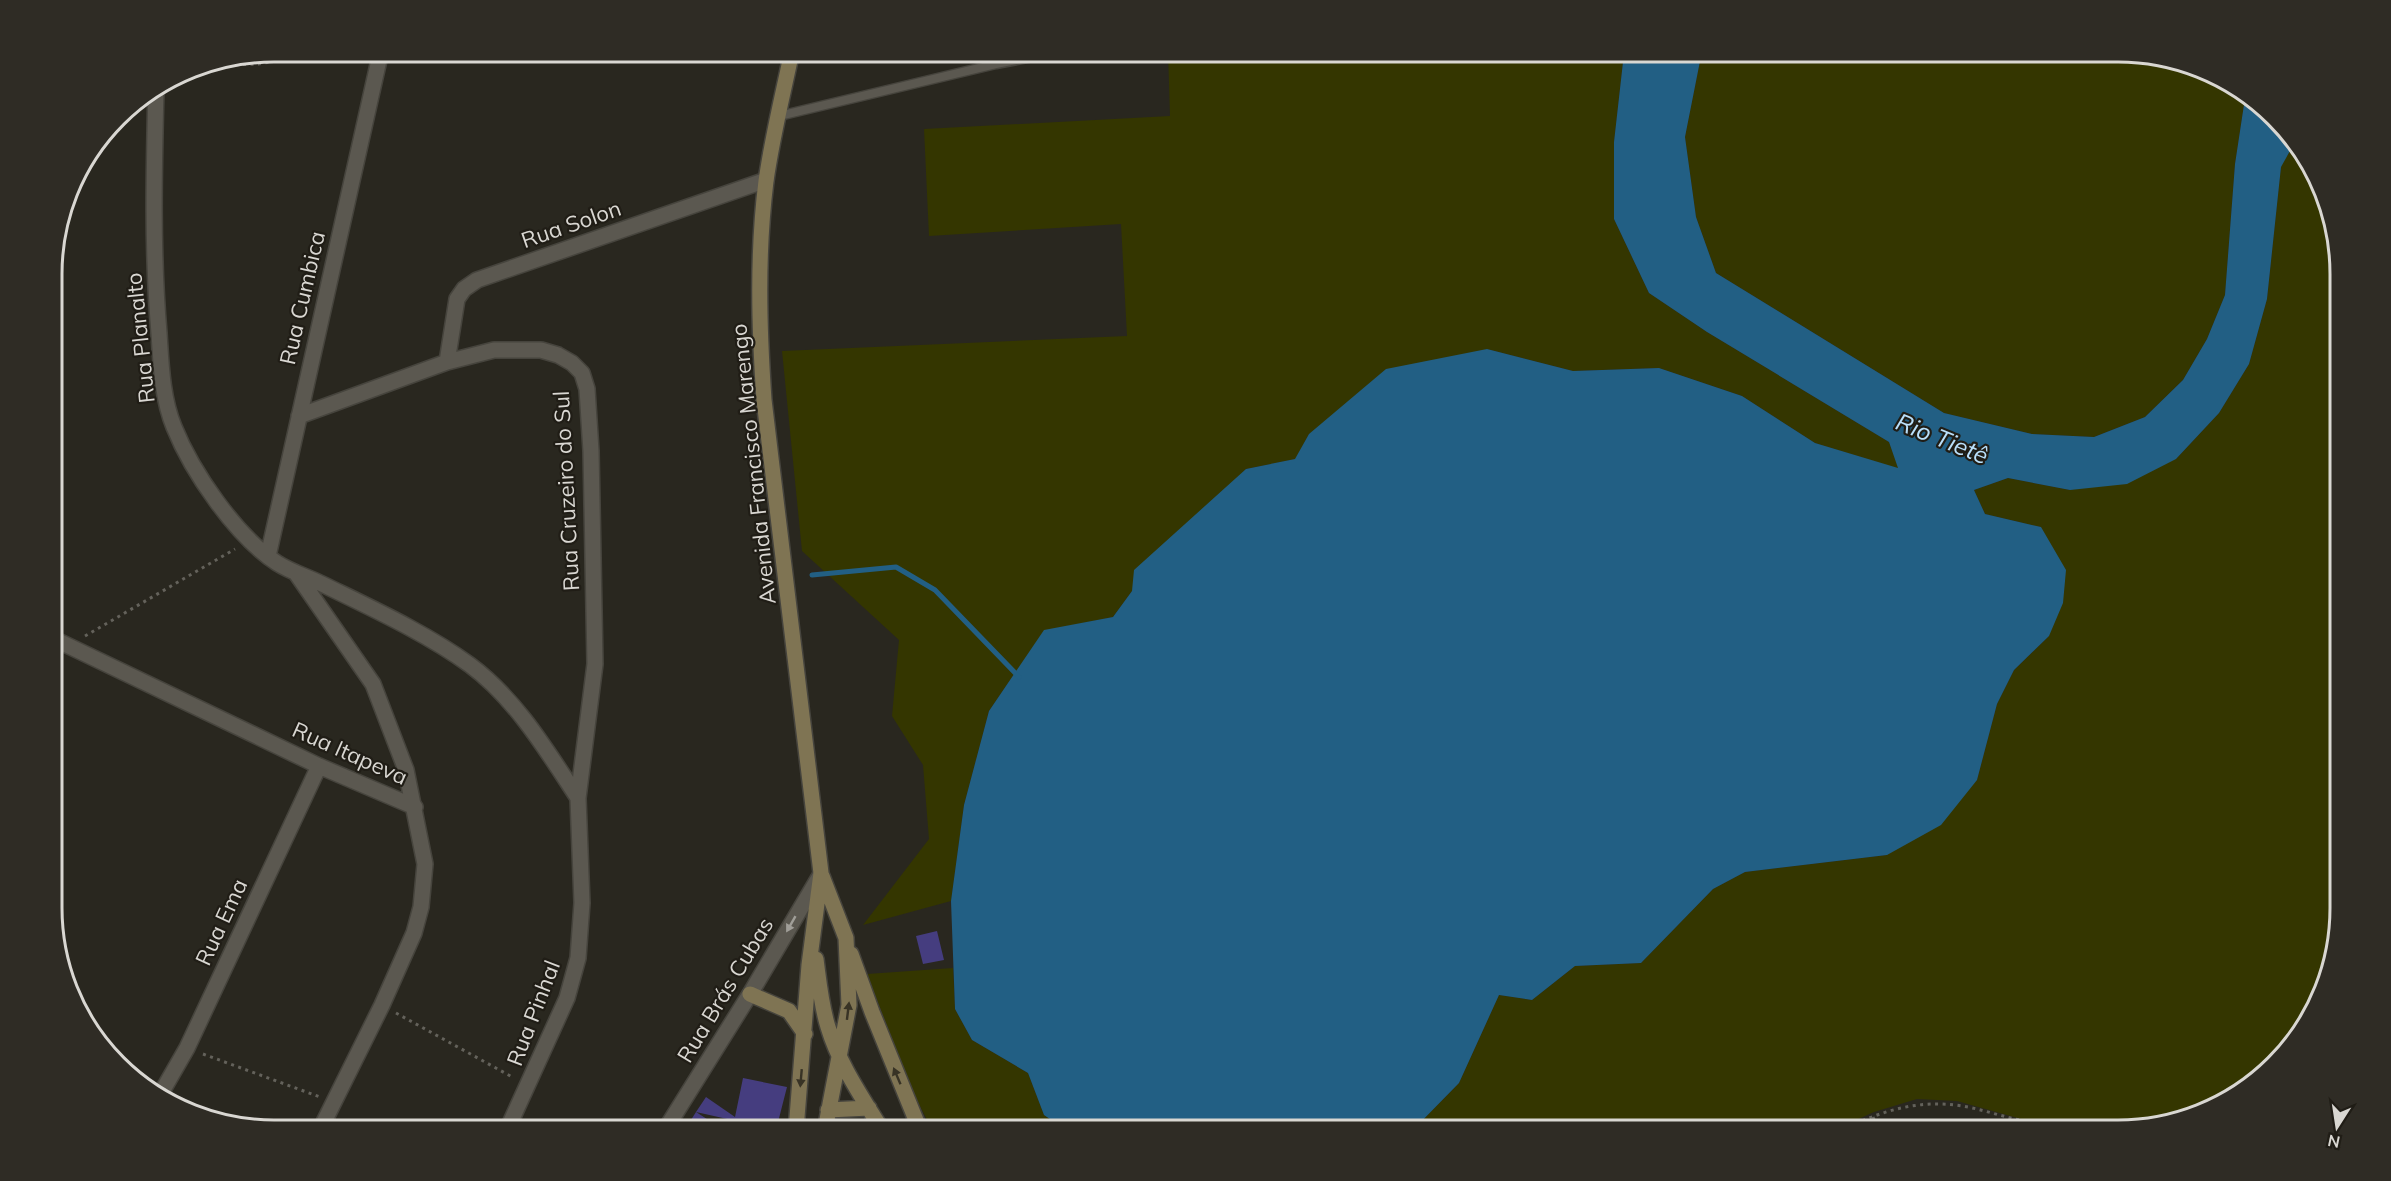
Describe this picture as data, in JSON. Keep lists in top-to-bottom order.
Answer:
{
  "streets": {
    "main road": ["Avenida Francisco Marengo"],
    "street": [
      "Rua Solon",
      "Rua Cumbica",
      "Rua Planalto",
      "Rua Cruzeiro do Sul",
      "Rua Itapeva",
      "Rua Ema",
      "Rua Brás Cubas",
      "Rua Pinhal"
    ]
  },
  "crossings": [
    ["Rua Solon", "Avenida Francisco Marengo"],
    ["Rua Solon", "Rua Cruzeiro do Sul"],
    ["Rua Cumbica", "Rua Planalto"],
    ["Rua Cumbica", "Rua Cruzeiro do Sul"],
    ["Rua Planalto", "Rua Itapeva"],
    ["Avenida Francisco Marengo", "Rua Brás Cubas"],
    ["Rua Cruzeiro do Sul", "Rua Pinhal"],
    ["Rua Itapeva", "Rua Ema"]
  ],
  "one_way": ["Rua Brás Cubas"],
  "water": ["Rio Tietê"],
  "north": "bottom"
}
